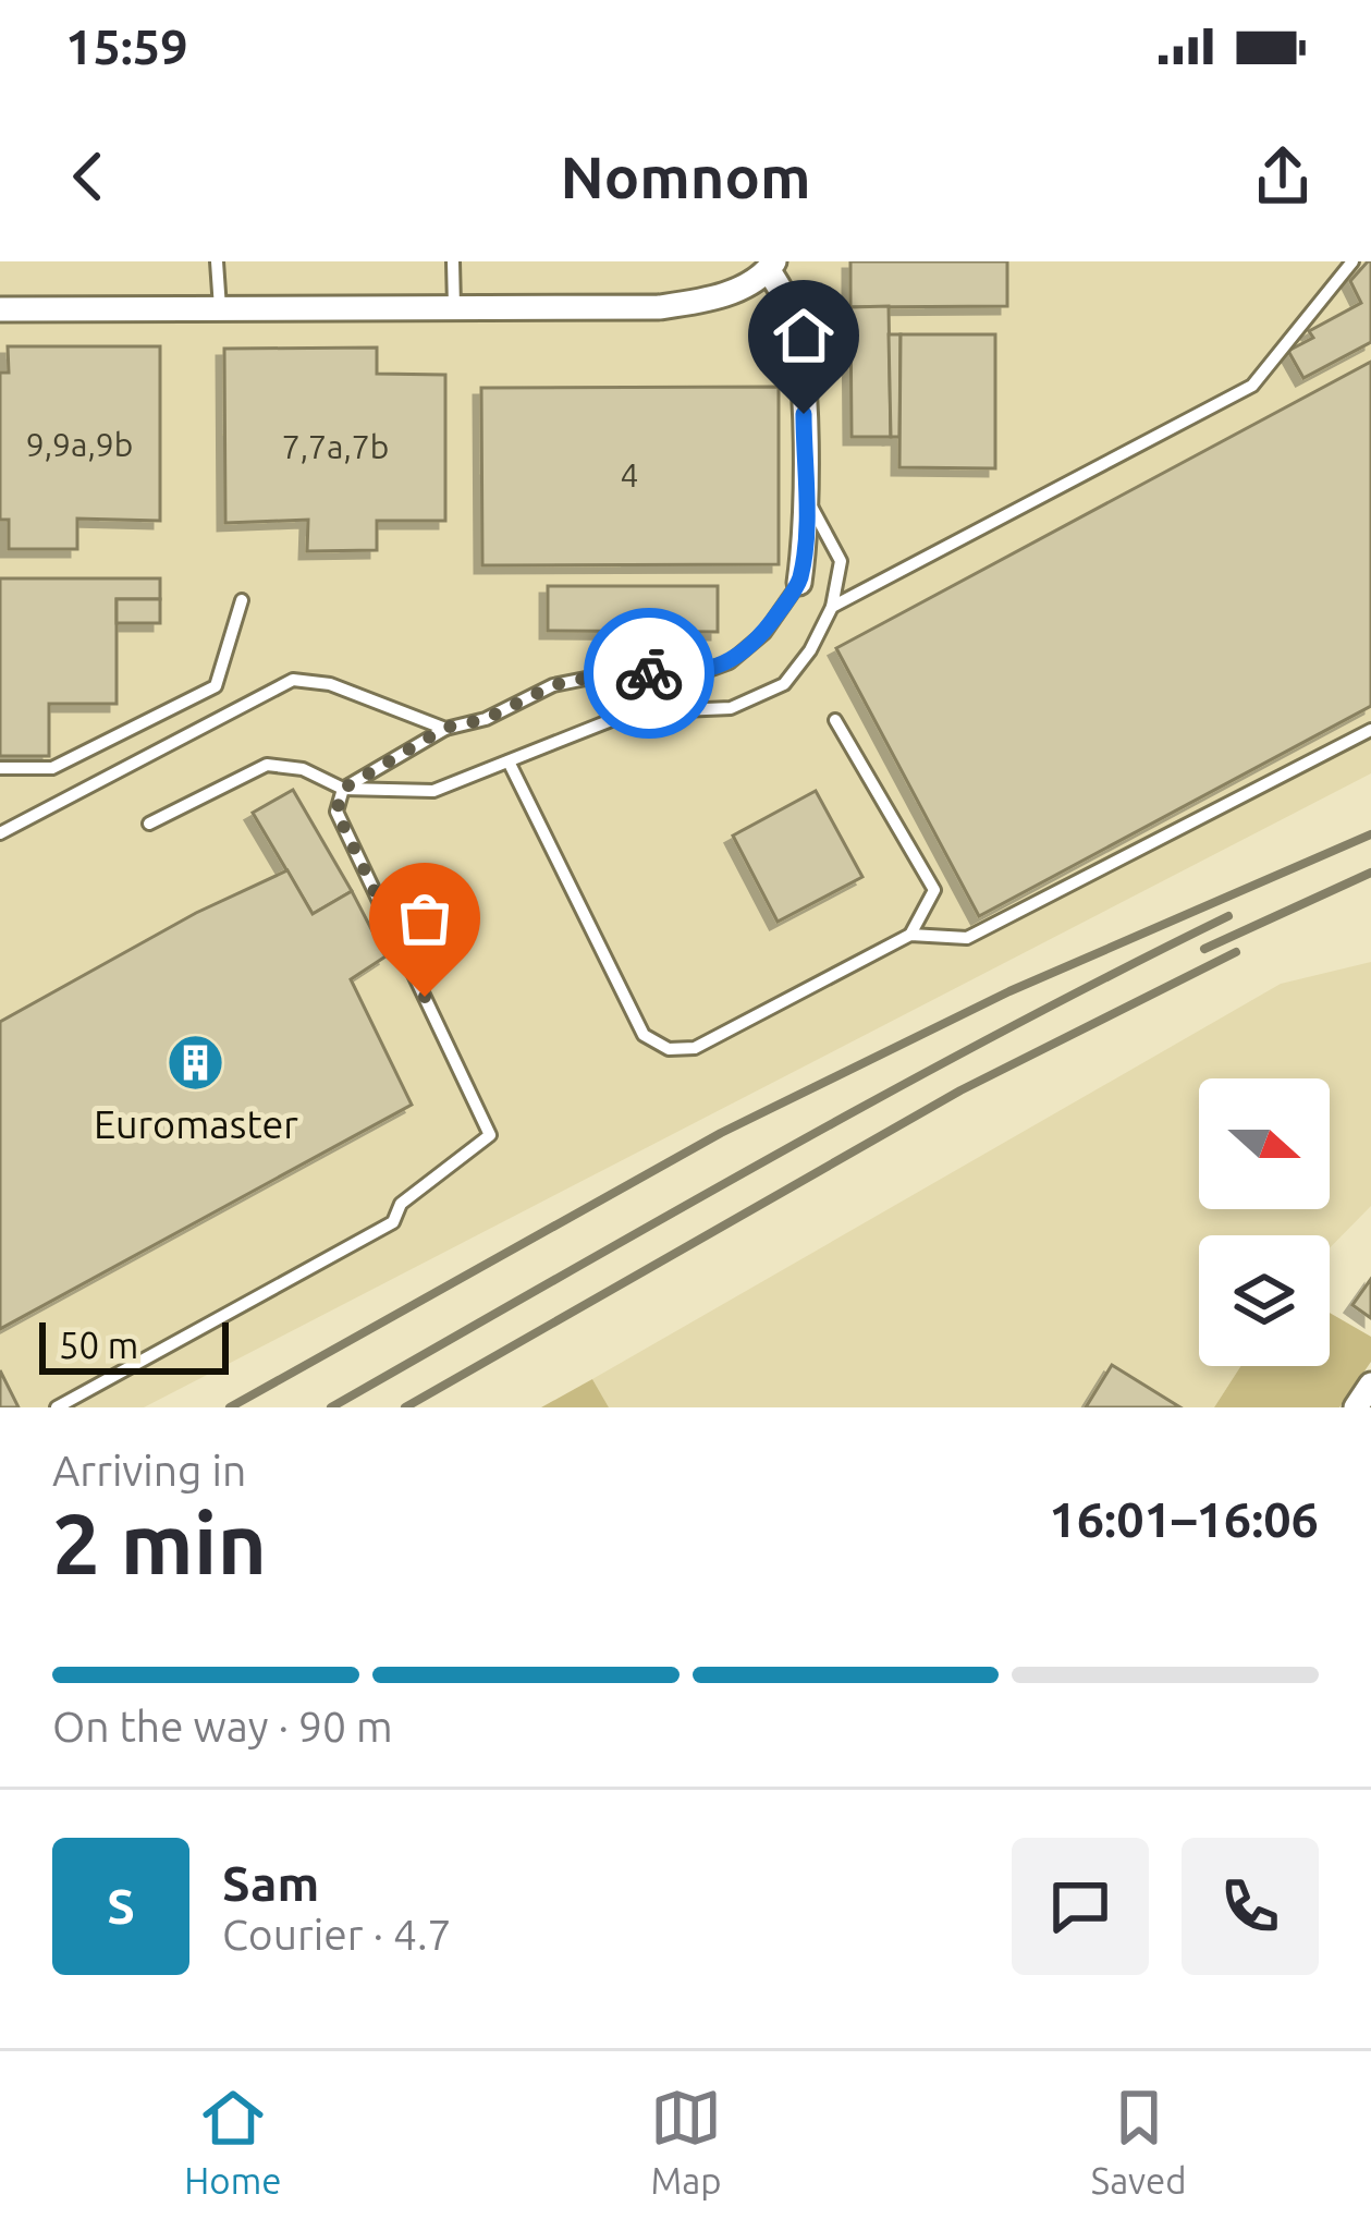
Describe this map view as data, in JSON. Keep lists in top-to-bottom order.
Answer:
{
  "places": {
    "building": ["Euromaster"]
  },
  "house_numbers": ["9,9a,9b", "7,7a,7b", "4"],
  "scale_bar": "50 m",
  "north": "right",
  "page": {
    "status": "15:59",
    "header": "Nomnom",
    "scale": "50 m",
    "heading": ["2 min", "Arriving in", "16:01–16:06"],
    "panel": ["Sam", "Courier · 4.7"],
    "bar": "On the way · 90 m",
    "round": "S",
    "tabs": ["Home", "Map", "Saved"]
  }
}
